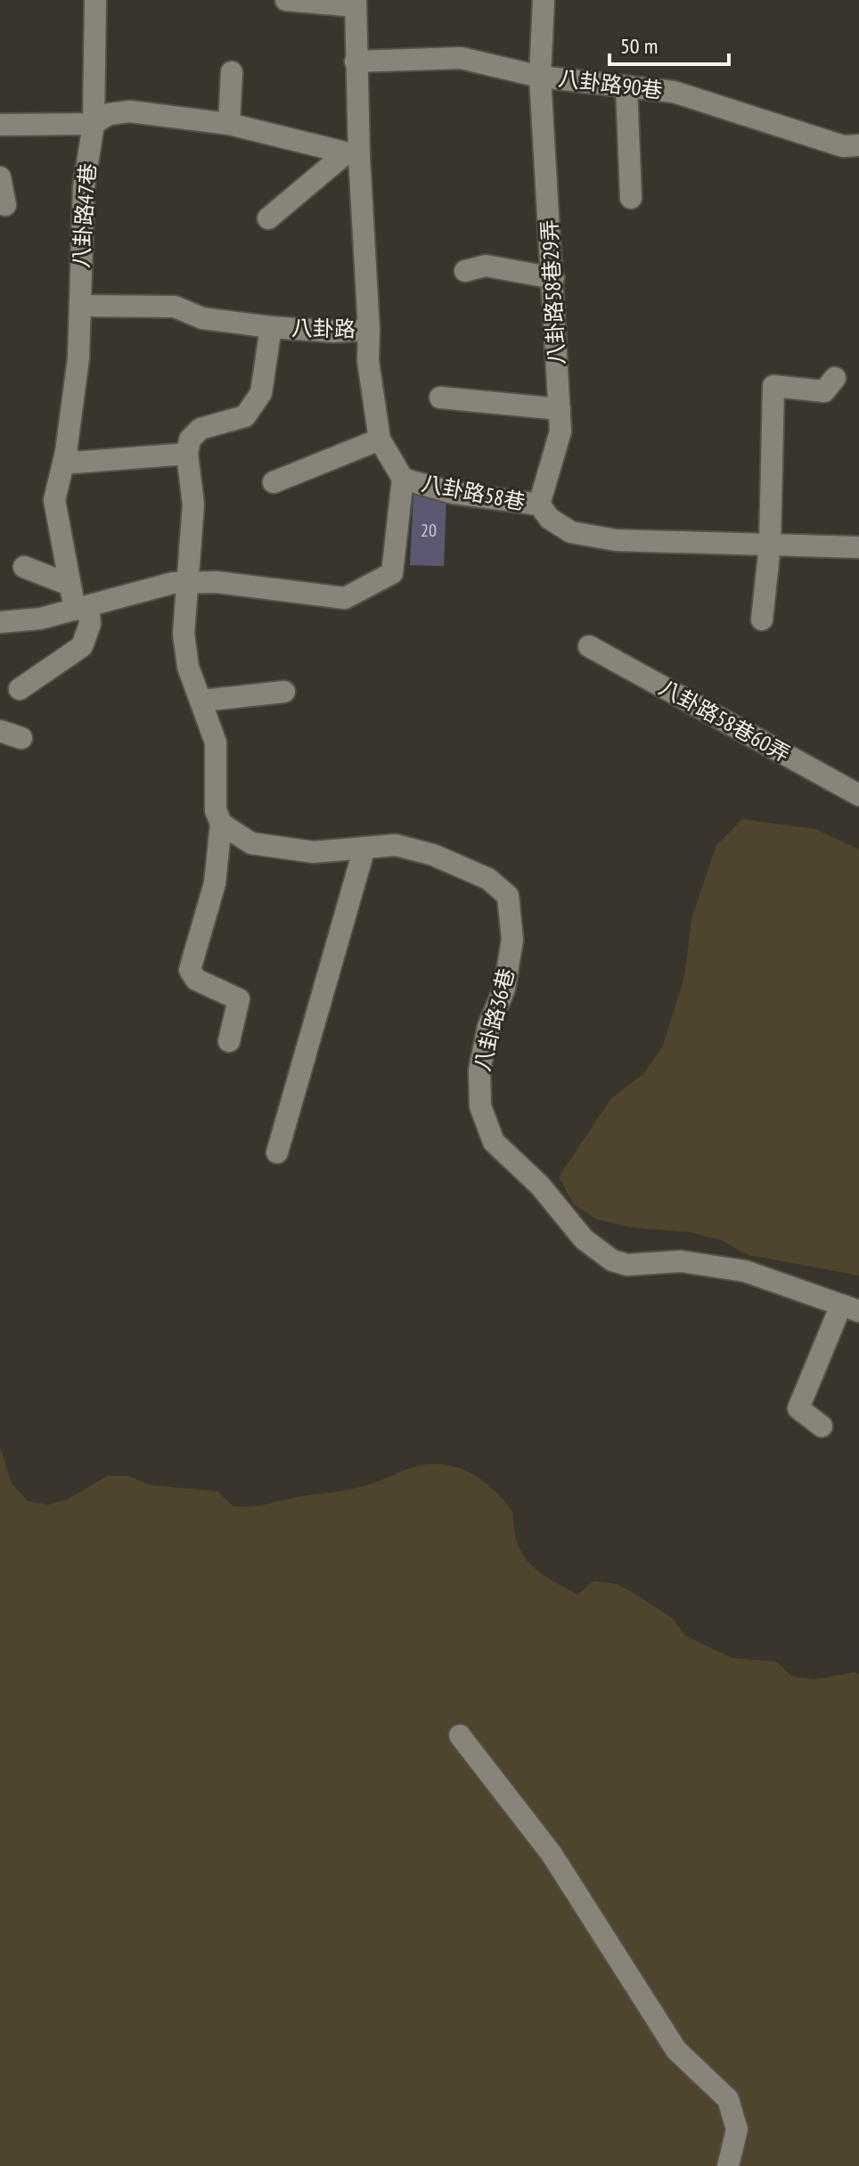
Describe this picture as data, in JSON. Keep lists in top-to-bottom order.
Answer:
{
  "streets": {
    "street": [
      "八卦路90巷",
      "八卦路47巷",
      "八卦路58巷29弄",
      "八卦路",
      "八卦路58巷",
      "八卦路58巷60弄",
      "八卦路36巷"
    ]
  },
  "crossings": [
    ["八卦路90巷", "八卦路58巷29弄"],
    ["八卦路90巷", "八卦路"],
    ["八卦路58巷29弄", "八卦路58巷"],
    ["八卦路", "八卦路58巷"]
  ],
  "house_numbers": ["20"],
  "scale_bar": "50 m"
}
